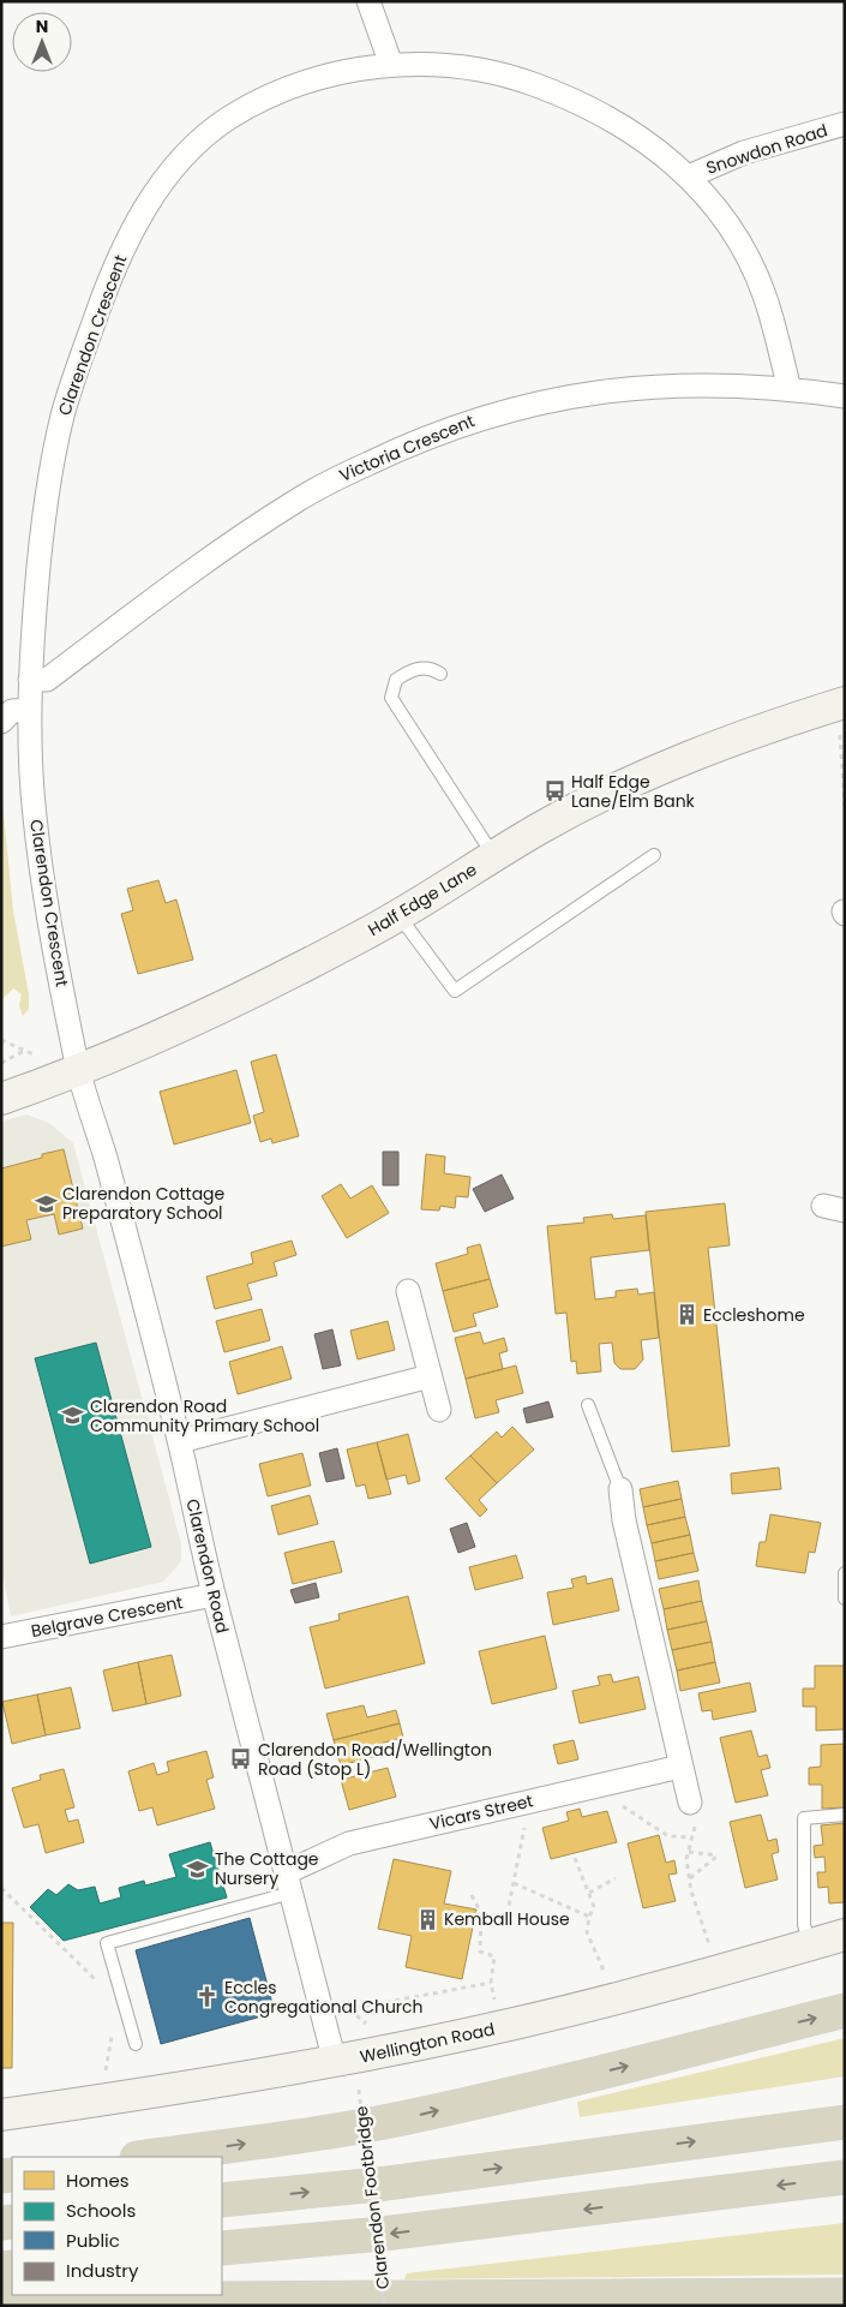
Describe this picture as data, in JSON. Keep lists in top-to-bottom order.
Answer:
{
  "streets": {
    "main road": ["Half Edge Lane", "Wellington Road"],
    "street": [
      "Snowdon Road",
      "Clarendon Crescent",
      "Victoria Crescent",
      "Clarendon Road",
      "Belgrave Crescent",
      "Vicars Street"
    ],
    "path": ["Clarendon Footbridge"]
  },
  "crossings": [
    ["Snowdon Road", "Clarendon Crescent"],
    ["Clarendon Crescent", "Victoria Crescent"],
    ["Clarendon Crescent", "Half Edge Lane"],
    ["Clarendon Crescent", "Clarendon Road"],
    ["Half Edge Lane", "Clarendon Road"],
    ["Clarendon Road", "Belgrave Crescent"],
    ["Clarendon Road", "Vicars Street"],
    ["Clarendon Road", "Wellington Road"]
  ],
  "places": {
    "bus stop": ["Half Edge Lane/Elm Bank", "Clarendon Road/Wellington Road (Stop L)"],
    "school or university": ["Clarendon Cottage Preparatory School", "Clarendon Road Community Primary School", "The Cottage Nursery"],
    "building": ["Eccleshome", "Kemball House"],
    "church": ["Eccles Congregational Church"]
  },
  "legend": [
    "Homes",
    "Schools",
    "Public",
    "Industry"
  ],
  "north": "top"
}
